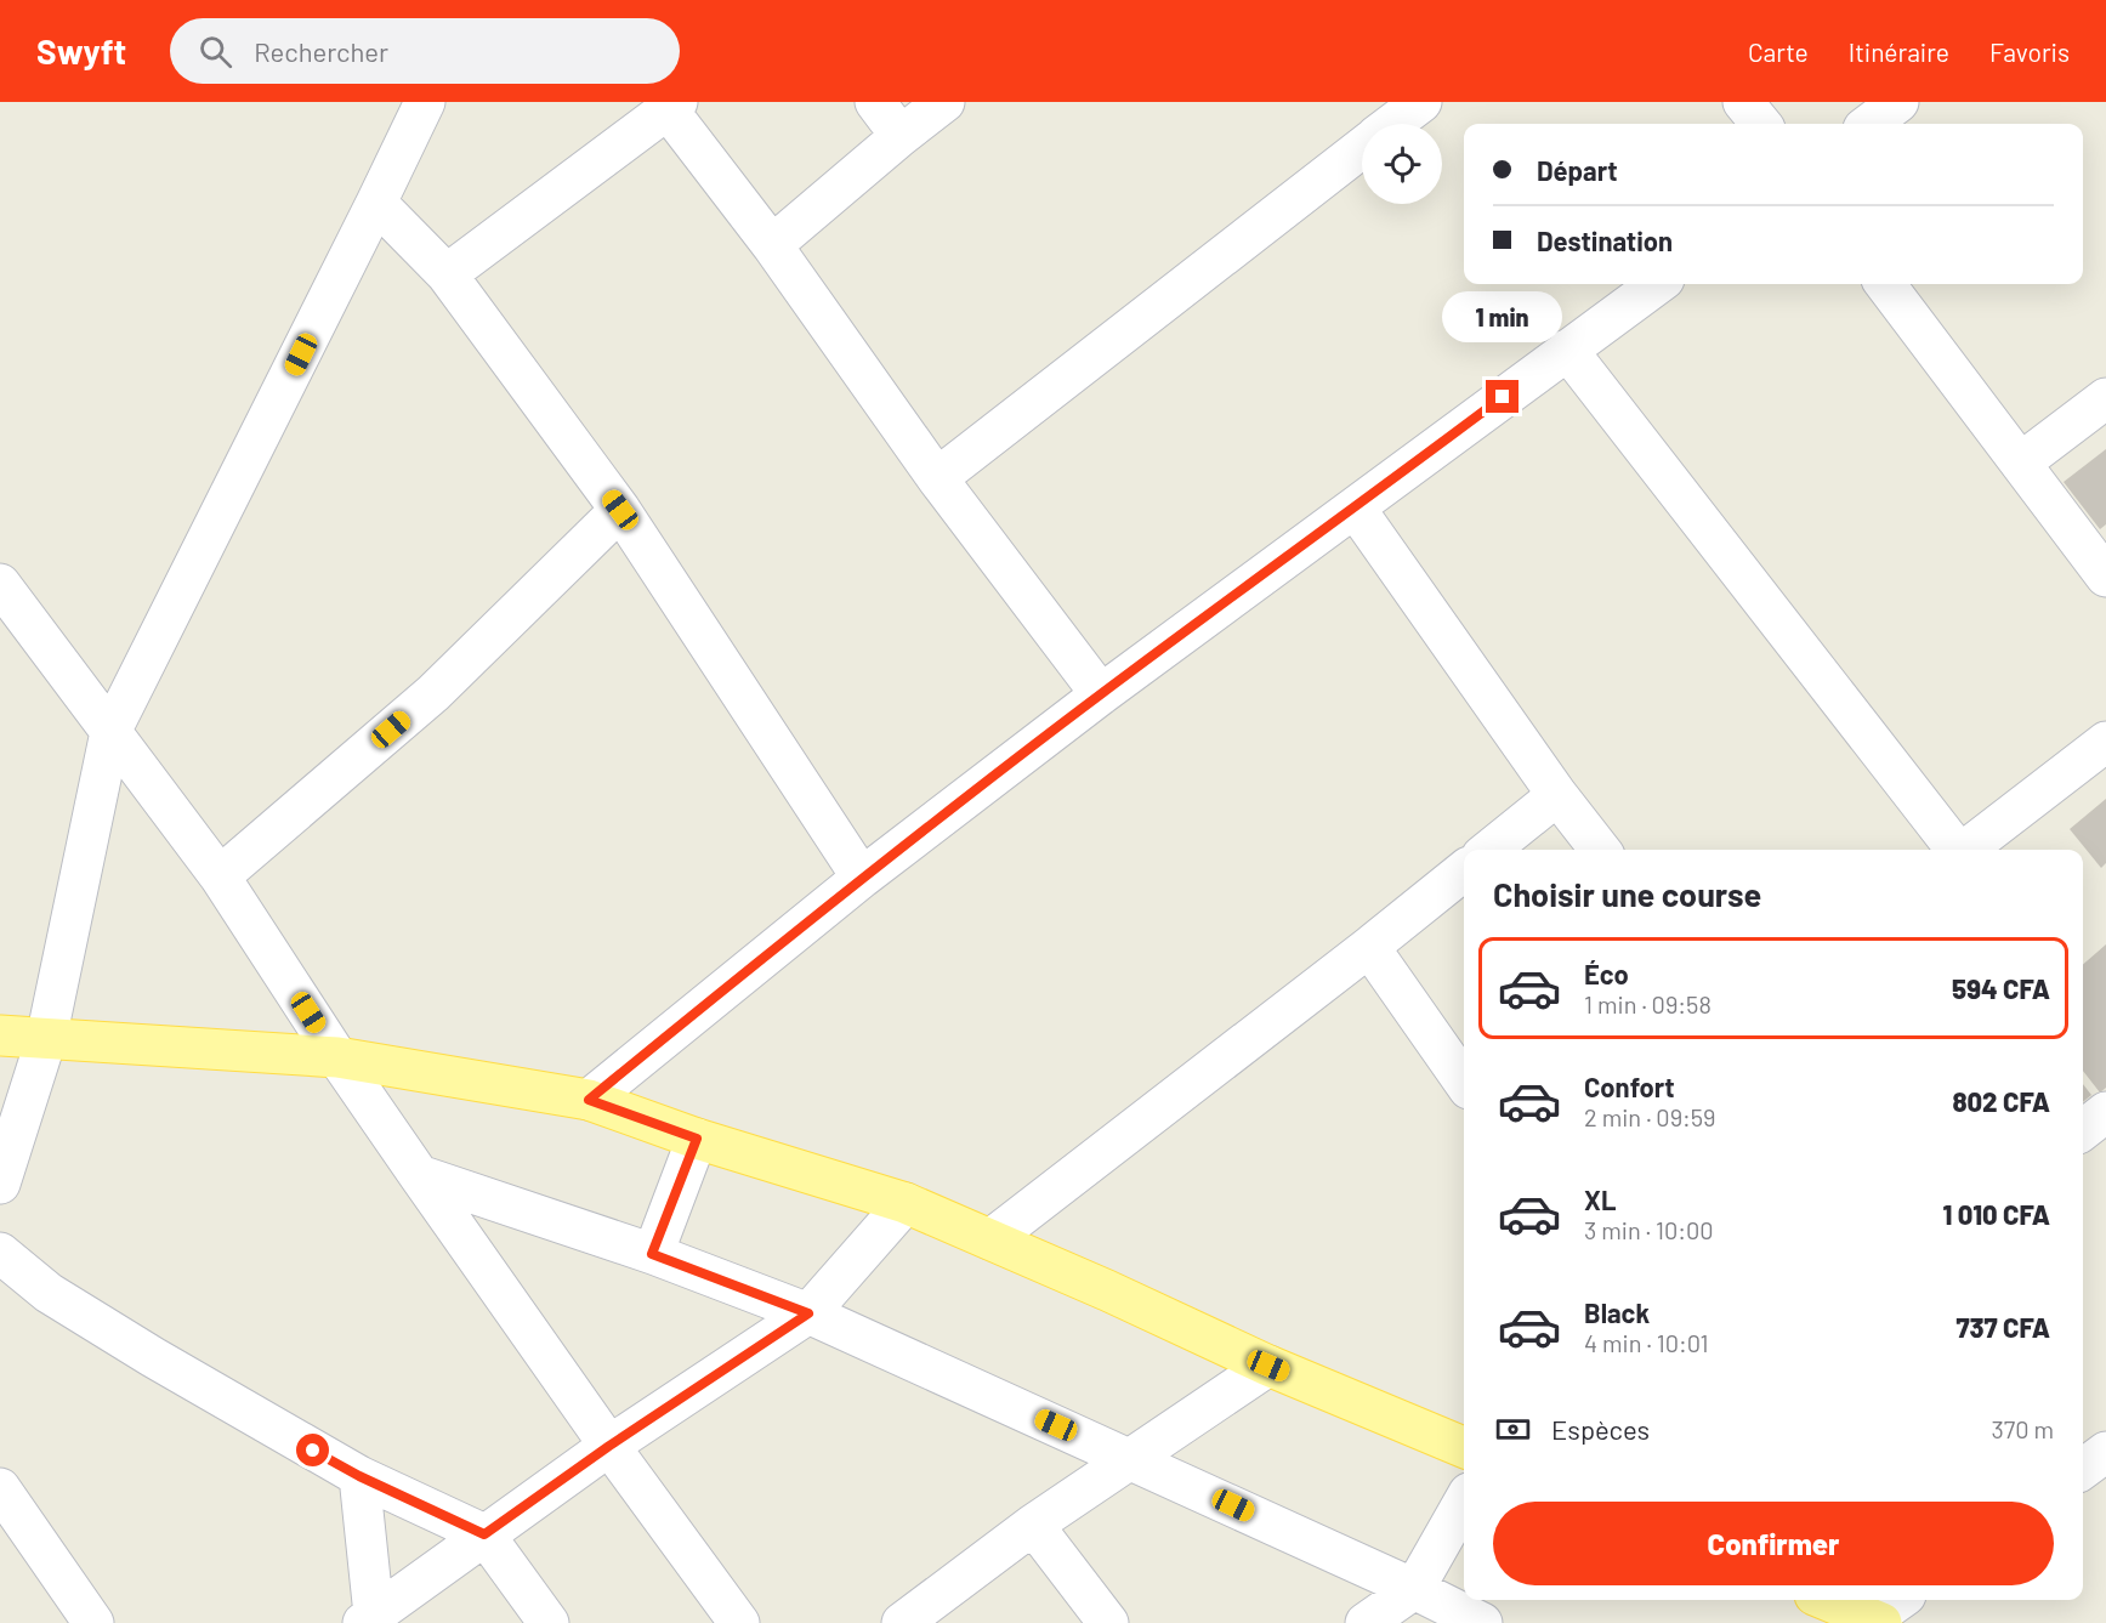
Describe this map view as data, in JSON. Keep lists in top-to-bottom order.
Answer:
{
  "page": {
    "header": "Swyft",
    "search": "Rechercher",
    "nav": ["Carte", "Itinéraire", "Favoris"],
    "banner": ["Départ", "Destination"],
    "bubble": "1 min",
    "heading": "Choisir une course",
    "list": [
      {
        "name": "Éco",
        "note": "1 min · 09:58",
        "value": "594 CFA"
      },
      {
        "name": "Confort",
        "note": "2 min · 09:59",
        "value": "802 CFA"
      },
      {
        "name": "XL",
        "note": "3 min · 10:00",
        "value": "1 010 CFA"
      },
      {
        "name": "Black",
        "note": "4 min · 10:01",
        "value": "737 CFA"
      }
    ],
    "pay": ["Espèces", "370 m"],
    "buttons": "Confirmer"
  }
}
